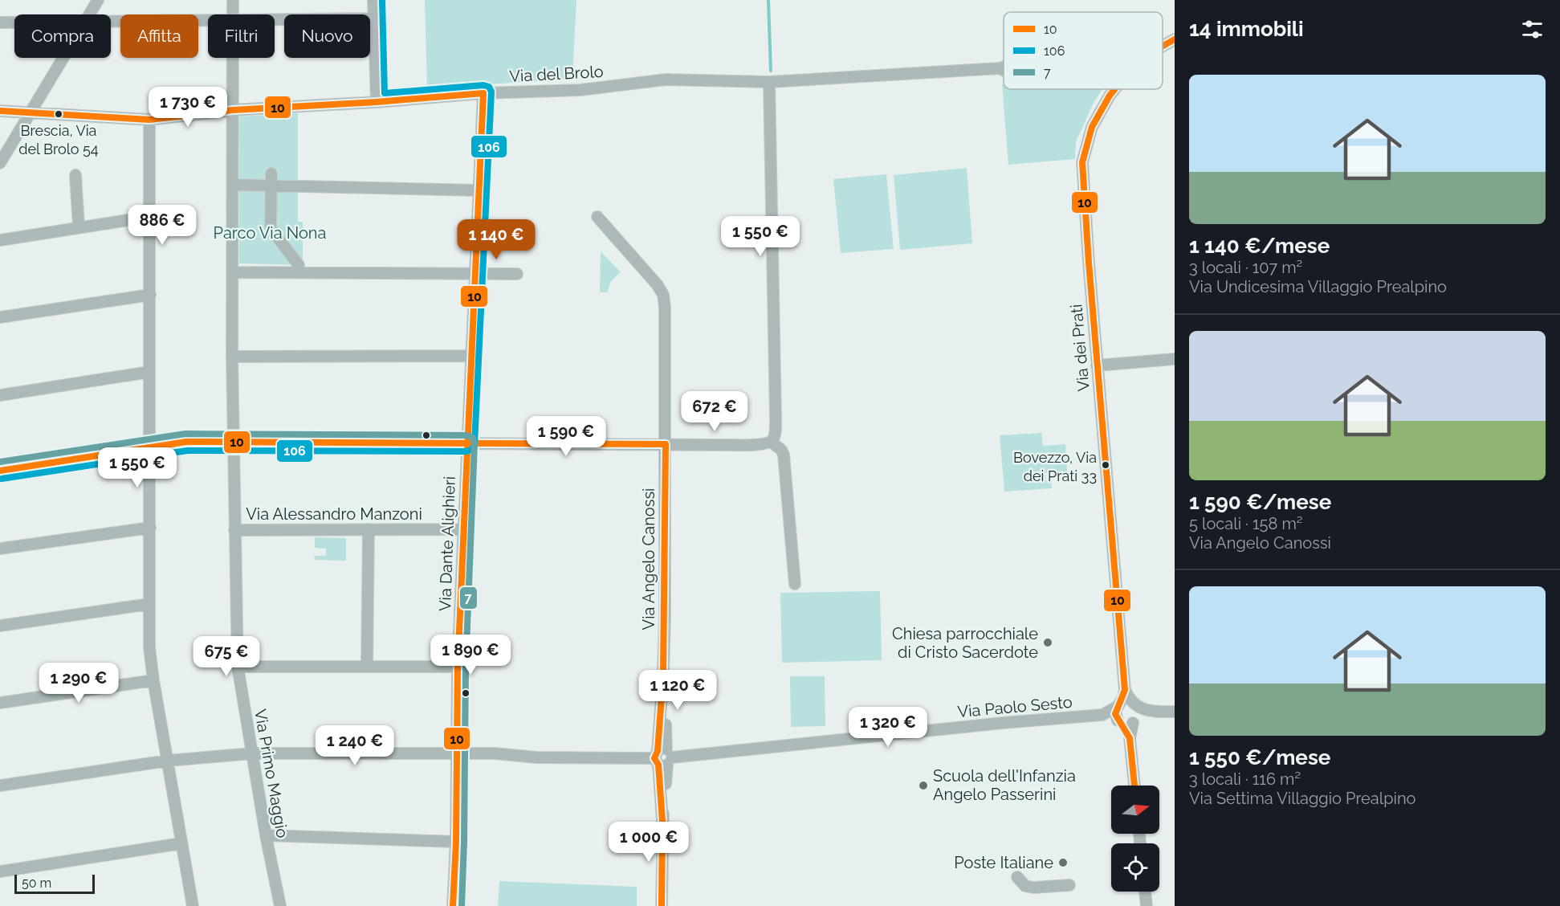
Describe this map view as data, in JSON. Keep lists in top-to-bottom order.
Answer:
{
  "streets": {
    "street": [
      "Via del Brolo",
      "Via dei Prati",
      "Via Alessandro Manzoni",
      "Via Dante Alighieri",
      "Via Angelo Canossi",
      "Via Paolo Sesto",
      "Via Primo Maggio"
    ]
  },
  "crossings": [
    ["Via del Brolo", "Via Dante Alighieri"],
    ["Via del Brolo", "Via Primo Maggio"],
    ["Via dei Prati", "Via Paolo Sesto"],
    ["Via Alessandro Manzoni", "Via Dante Alighieri"],
    ["Via Alessandro Manzoni", "Via Primo Maggio"],
    ["Via Dante Alighieri", "Via Paolo Sesto"],
    ["Via Angelo Canossi", "Via Paolo Sesto"],
    ["Via Paolo Sesto", "Via Primo Maggio"]
  ],
  "parks": ["Parco Via Nona"],
  "places": [
    "Brescia, Via del Brolo 54",
    "Bovezzo, Via dei Prati 33",
    "Chiesa parrocchiale di Cristo Sacerdote",
    "Scuola dell'Infanzia Angelo Passerini",
    "Poste Italiane"
  ],
  "lines": ["transit line 106", "transit line 10", "transit line 7"],
  "legend": ["10", "106", "7"],
  "scale_bar": "50 m",
  "north": "right",
  "page": {
    "heading": "14 immobili",
    "chip": [
      "Compra",
      "Affitta",
      "Filtri",
      "Nuovo"
    ],
    "list": [
      {
        "name": "1 140 €/mese",
        "note": "3 locali · 107 m² · Via Undicesima Villaggio Prealpino"
      },
      {
        "name": "1 590 €/mese",
        "note": "5 locali · 158 m² · Via Angelo Canossi"
      },
      {
        "name": "1 550 €/mese",
        "note": "3 locali · 116 m² · Via Settima Villaggio Prealpino"
      }
    ],
    "price": [
      "1 730 €",
      "886 €",
      "1 550 €",
      "1 140 €",
      "672 €",
      "1 590 €",
      "1 550 €",
      "1 890 €",
      "675 €",
      "1 290 €",
      "1 120 €",
      "1 320 €",
      "1 240 €",
      "1 000 €"
    ],
    "scale": "50 m"
  }
}
